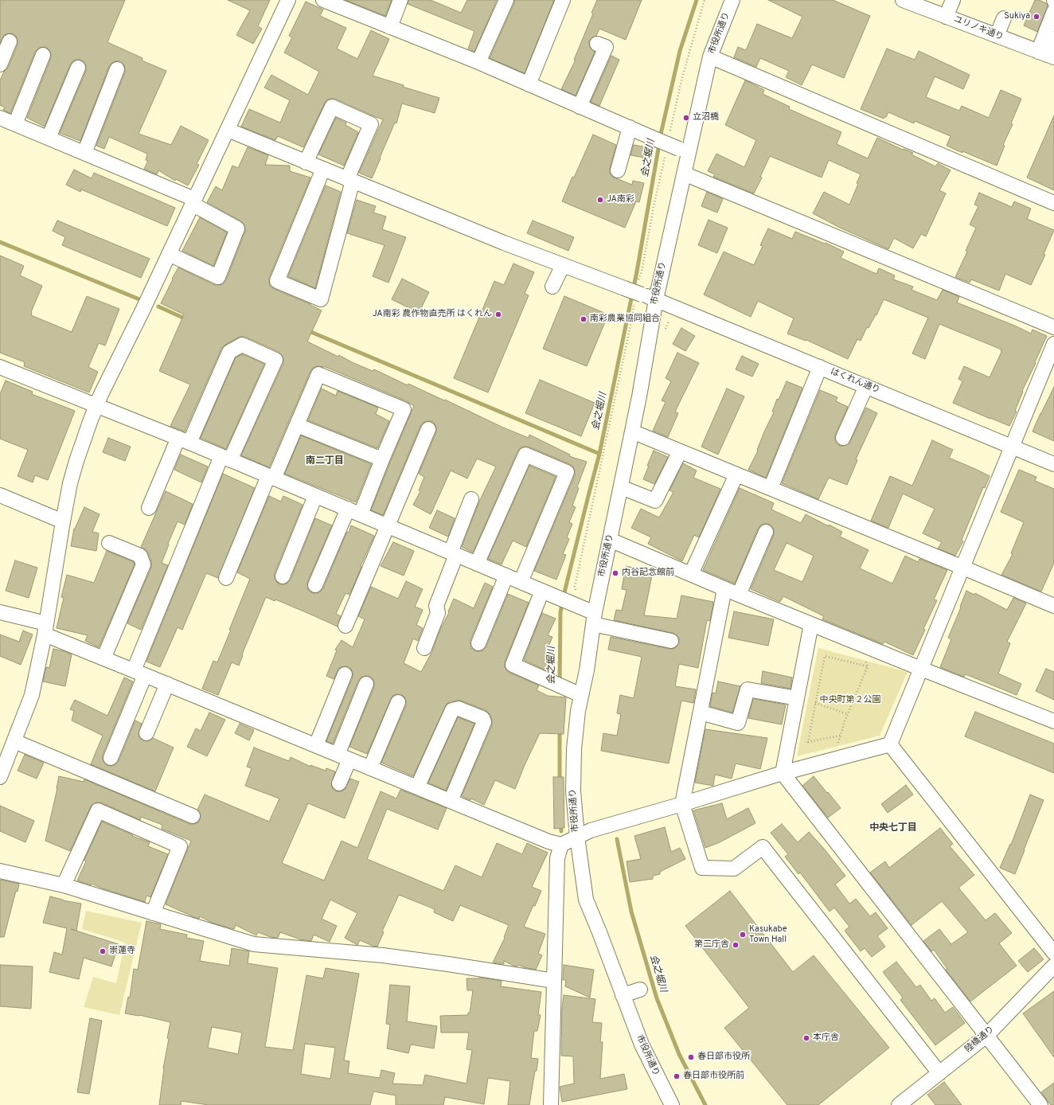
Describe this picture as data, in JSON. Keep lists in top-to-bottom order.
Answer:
{
  "streets": {
    "street": [
      "ユリノキ通り",
      "市役所通り",
      "はくれん通り",
      "陸橋通り"
    ]
  },
  "crossings": [
    ["市役所通り", "はくれん通り"]
  ],
  "districts": ["南二丁目", "中央七丁目"],
  "water": ["会之堀川"],
  "parks": ["中央町第２公園"],
  "places": [
    "Sukiya",
    "立沼橋",
    "JA南彩",
    "JA南彩 農作物直売所 はくれん",
    "南彩農業協同組合",
    "内谷記念館前",
    "Kasukabe Town Hall",
    "第二庁舎",
    "崇蓮寺",
    "本庁舎",
    "春日部市役所",
    "春日部市役所前"
  ]
}
